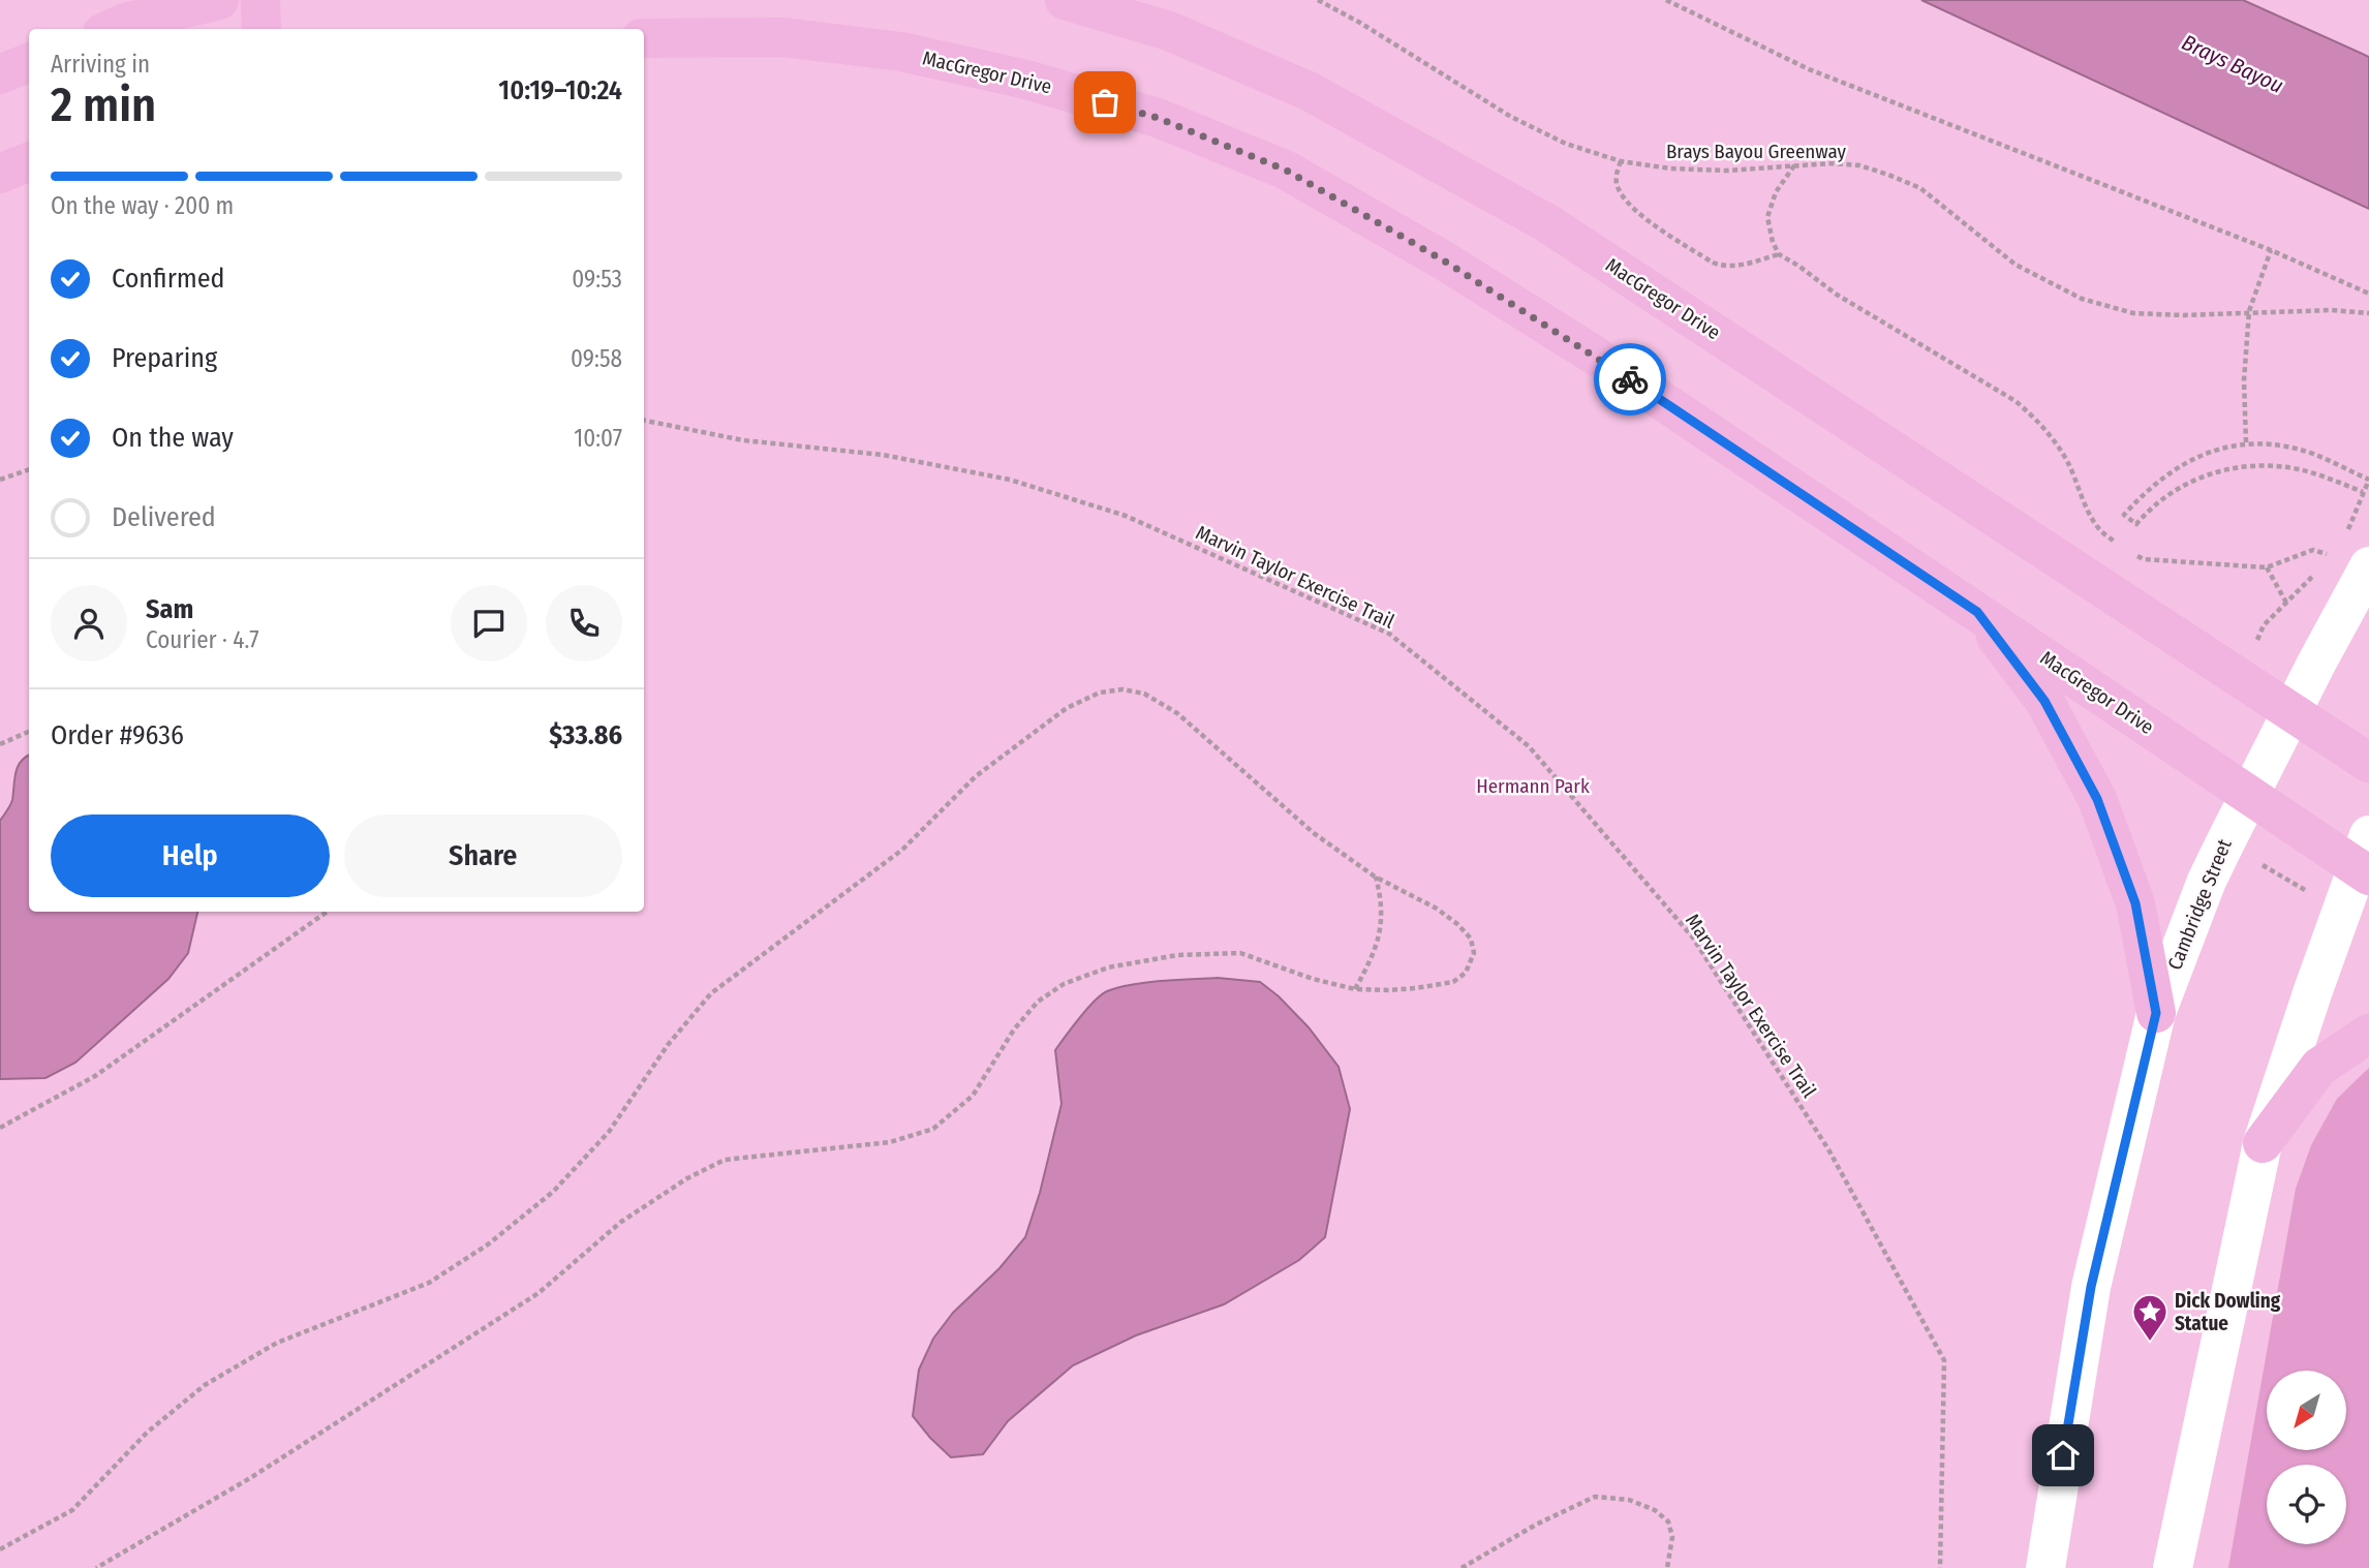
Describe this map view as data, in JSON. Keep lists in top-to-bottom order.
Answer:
{
  "streets": {
    "main road": ["MacGregor Drive"],
    "street": ["Cambridge Street"],
    "path": ["Brays Bayou Greenway", "Marvin Taylor Exercise Trail"]
  },
  "crossings": [
    ["MacGregor Drive", "Cambridge Street"]
  ],
  "water": ["Brays Bayou"],
  "parks": ["Hermann Park"],
  "places": {
    "place": ["Dick Dowling Statue"]
  },
  "north": "bottom left",
  "page": {
    "heading": ["2 min", "Arriving in", "10:19–10:24"],
    "panel": [
      "Sam",
      "Courier · 4.7",
      "Order #9636",
      "$33.86"
    ],
    "bar": "On the way · 200 m",
    "list": [
      ["Confirmed", "09:53"],
      ["Preparing", "09:58"],
      ["On the way", "10:07"],
      "Delivered"
    ],
    "buttons": ["Help", "Share"]
  }
}
